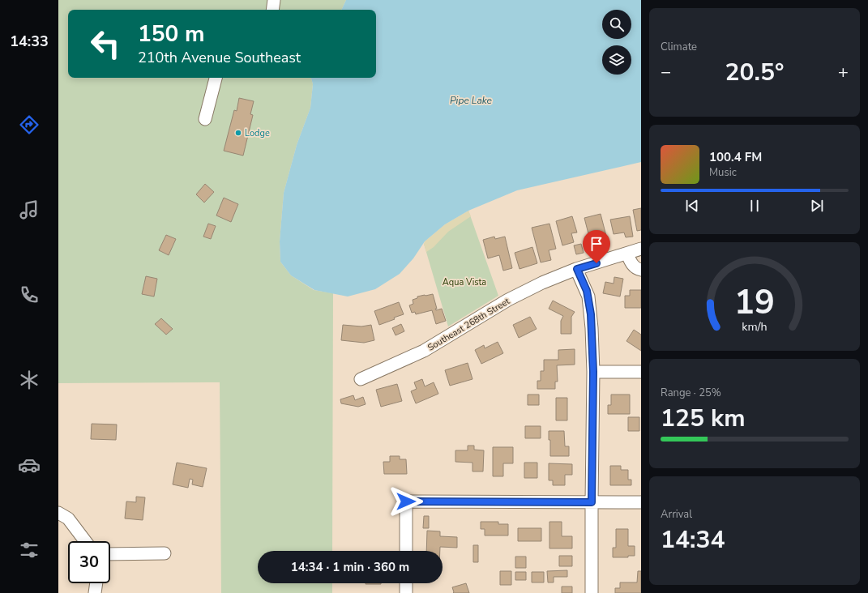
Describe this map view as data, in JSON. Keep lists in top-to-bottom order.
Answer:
{
  "streets": {
    "street": ["Southeast 268th Street"]
  },
  "water": ["Pipe Lake"],
  "parks": ["Aqua Vista"],
  "places": ["Lodge"],
  "page": {
    "tabs": "14:33",
    "tile": [
      "Climate",
      ["Range · 25%", "125 km"],
      ["Arrival", "14:34"]
    ],
    "turn": ["150 m", "210th Avenue Southeast"],
    "heat": ["−", "20.5°", "+"],
    "song": ["100.4 FM", "Music"],
    "limit": "30",
    "trip": "14:34 · 1 min · 360 m",
    "gauge": ["19", "km/h"]
  }
}
